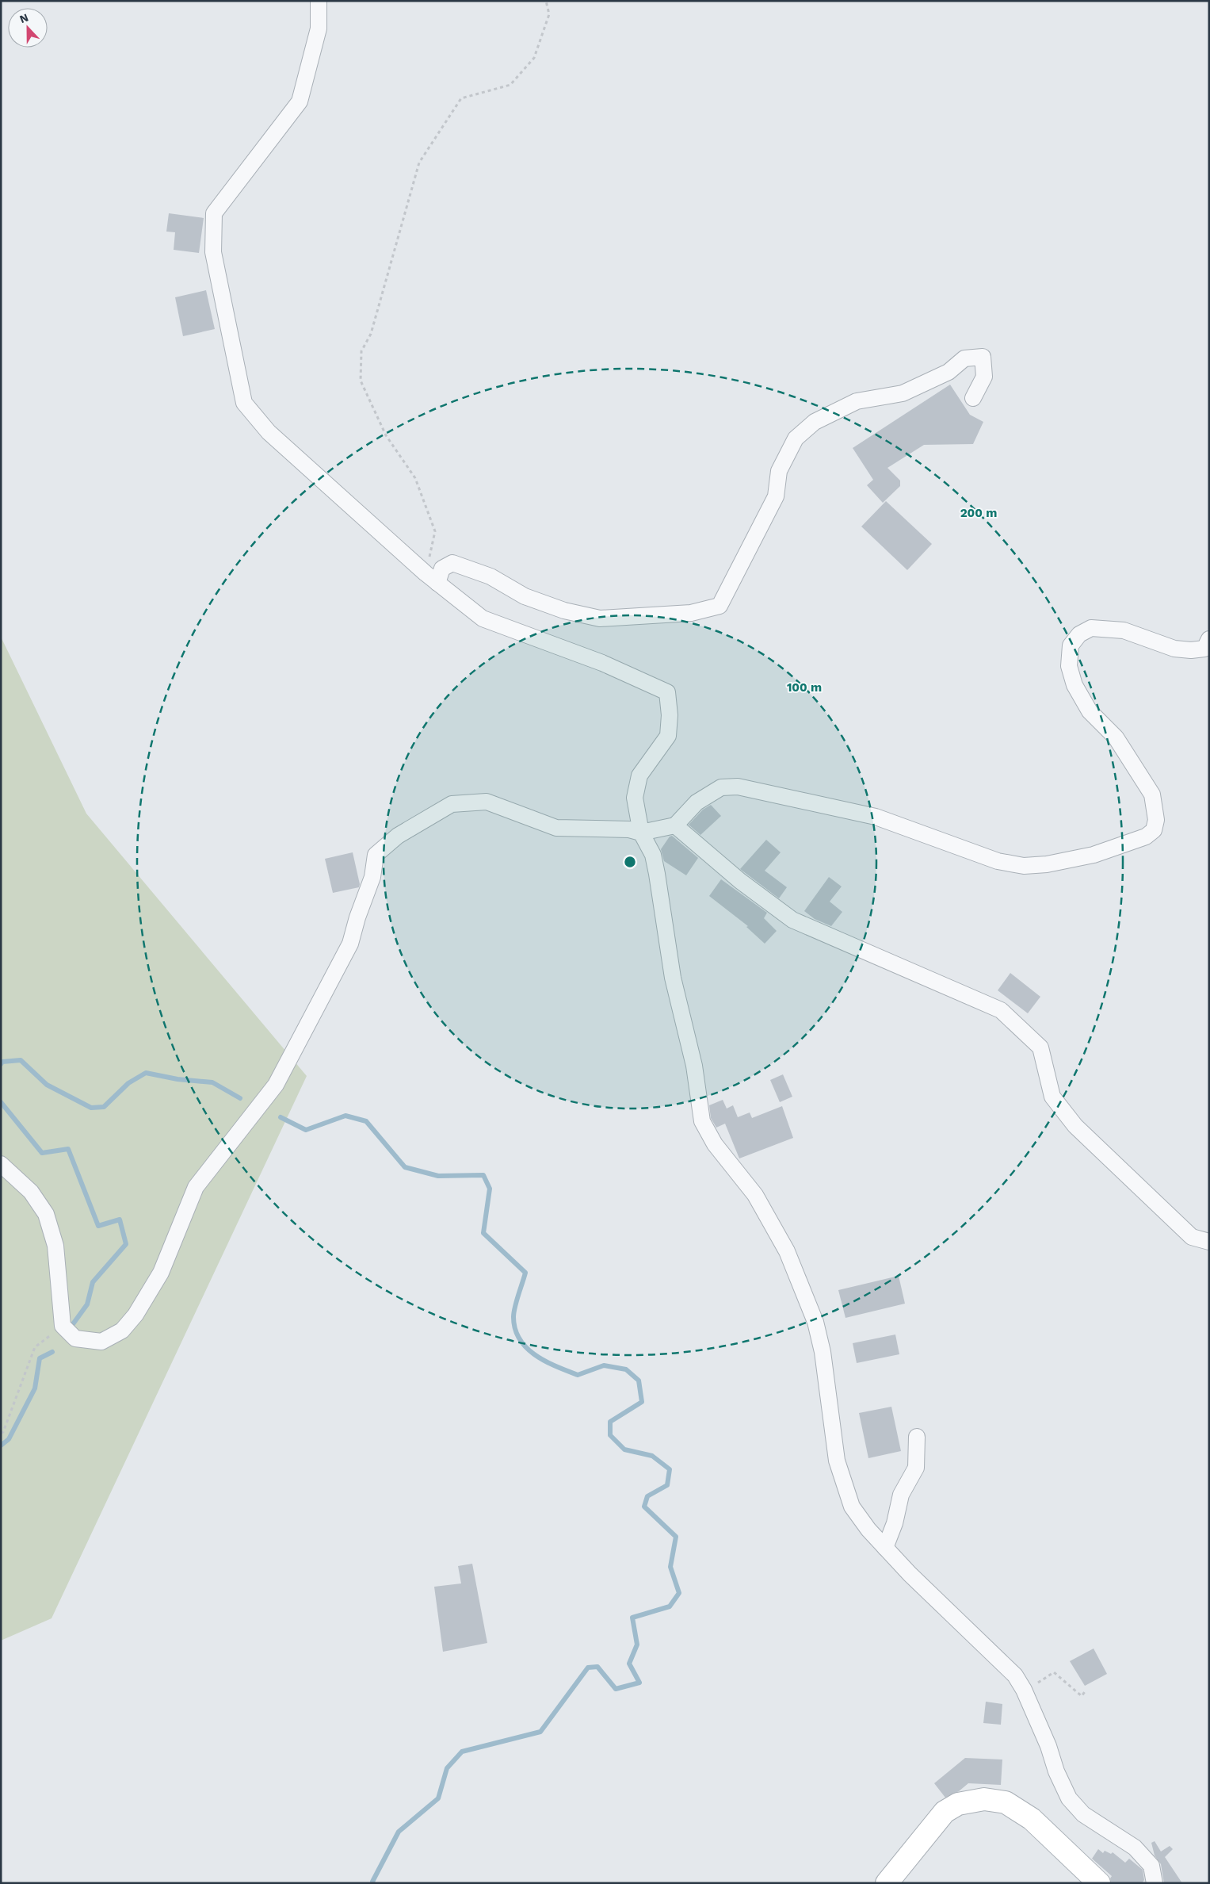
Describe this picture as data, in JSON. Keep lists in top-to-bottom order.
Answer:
{
  "north": "top",
  "rings": ["200 m", "100 m"]
}
